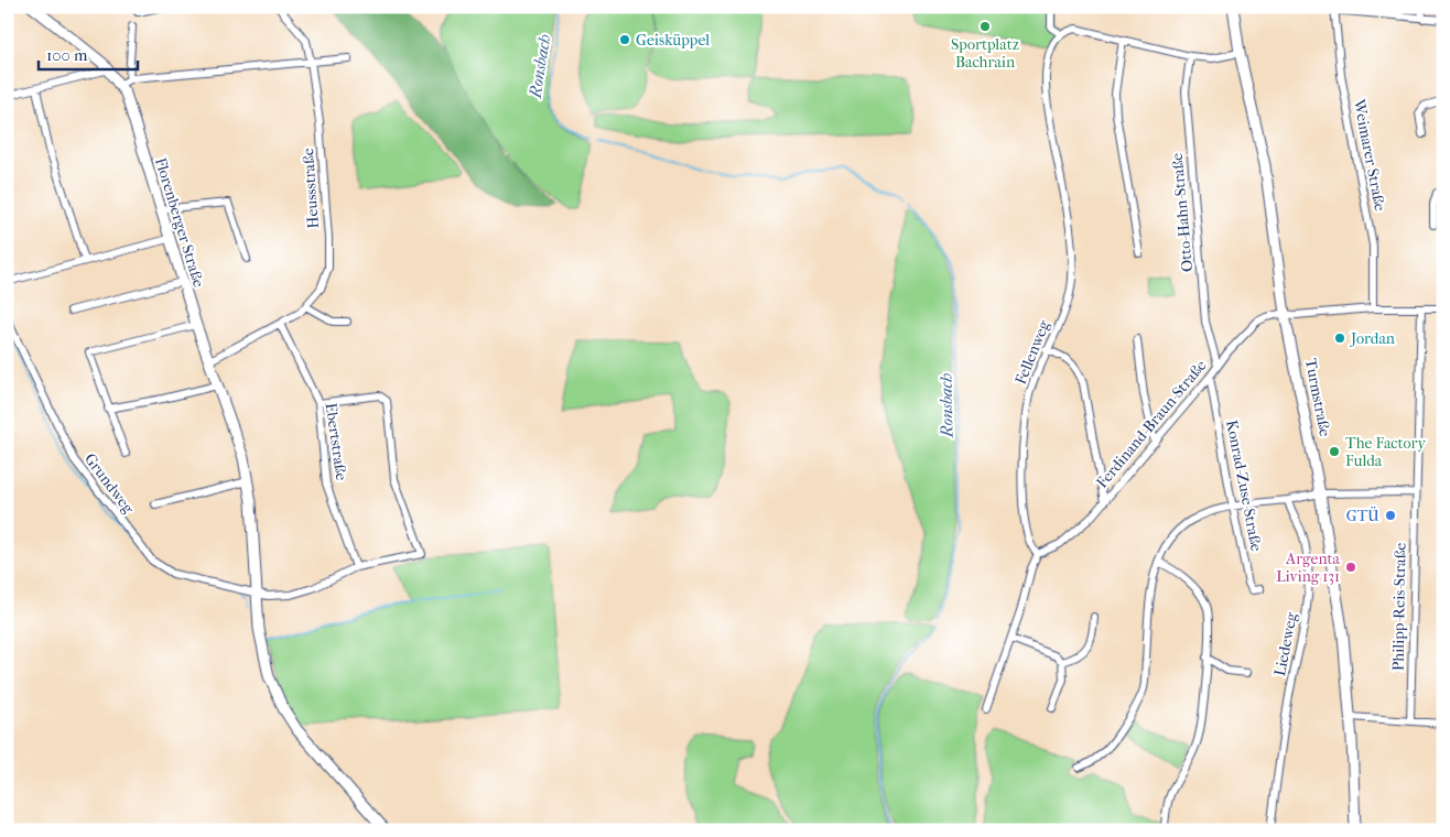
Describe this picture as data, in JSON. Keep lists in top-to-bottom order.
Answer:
{
  "streets": {
    "street": [
      "Weimarer Straße",
      "Heussstraße",
      "Otto-Hahn-Straße",
      "Florenberger Straße",
      "Fellenweg",
      "Turmstraße",
      "Ferdinand-Braun-Straße",
      "Ebertstraße",
      "Grundweg",
      "Konrad-Zuse-Straße",
      "Philipp-Reis-Straße",
      "Liedeweg"
    ]
  },
  "crossings": [
    ["Weimarer Straße", "Ferdinand-Braun-Straße"],
    ["Heussstraße", "Florenberger Straße"],
    ["Heussstraße", "Ebertstraße"],
    ["Otto-Hahn-Straße", "Ferdinand-Braun-Straße"],
    ["Florenberger Straße", "Grundweg"],
    ["Fellenweg", "Ferdinand-Braun-Straße"],
    ["Turmstraße", "Ferdinand-Braun-Straße"],
    ["Ferdinand-Braun-Straße", "Konrad-Zuse-Straße"],
    ["Ferdinand-Braun-Straße", "Philipp-Reis-Straße"],
    ["Ebertstraße", "Grundweg"]
  ],
  "water": ["Ronsbach"],
  "places": [
    "Sportplatz Bachrain",
    "Geisküppel",
    "Jordan",
    "The Factory Fulda",
    "GTÜ",
    "Argenta Living 131"
  ],
  "scale_bar": "100 m"
}
